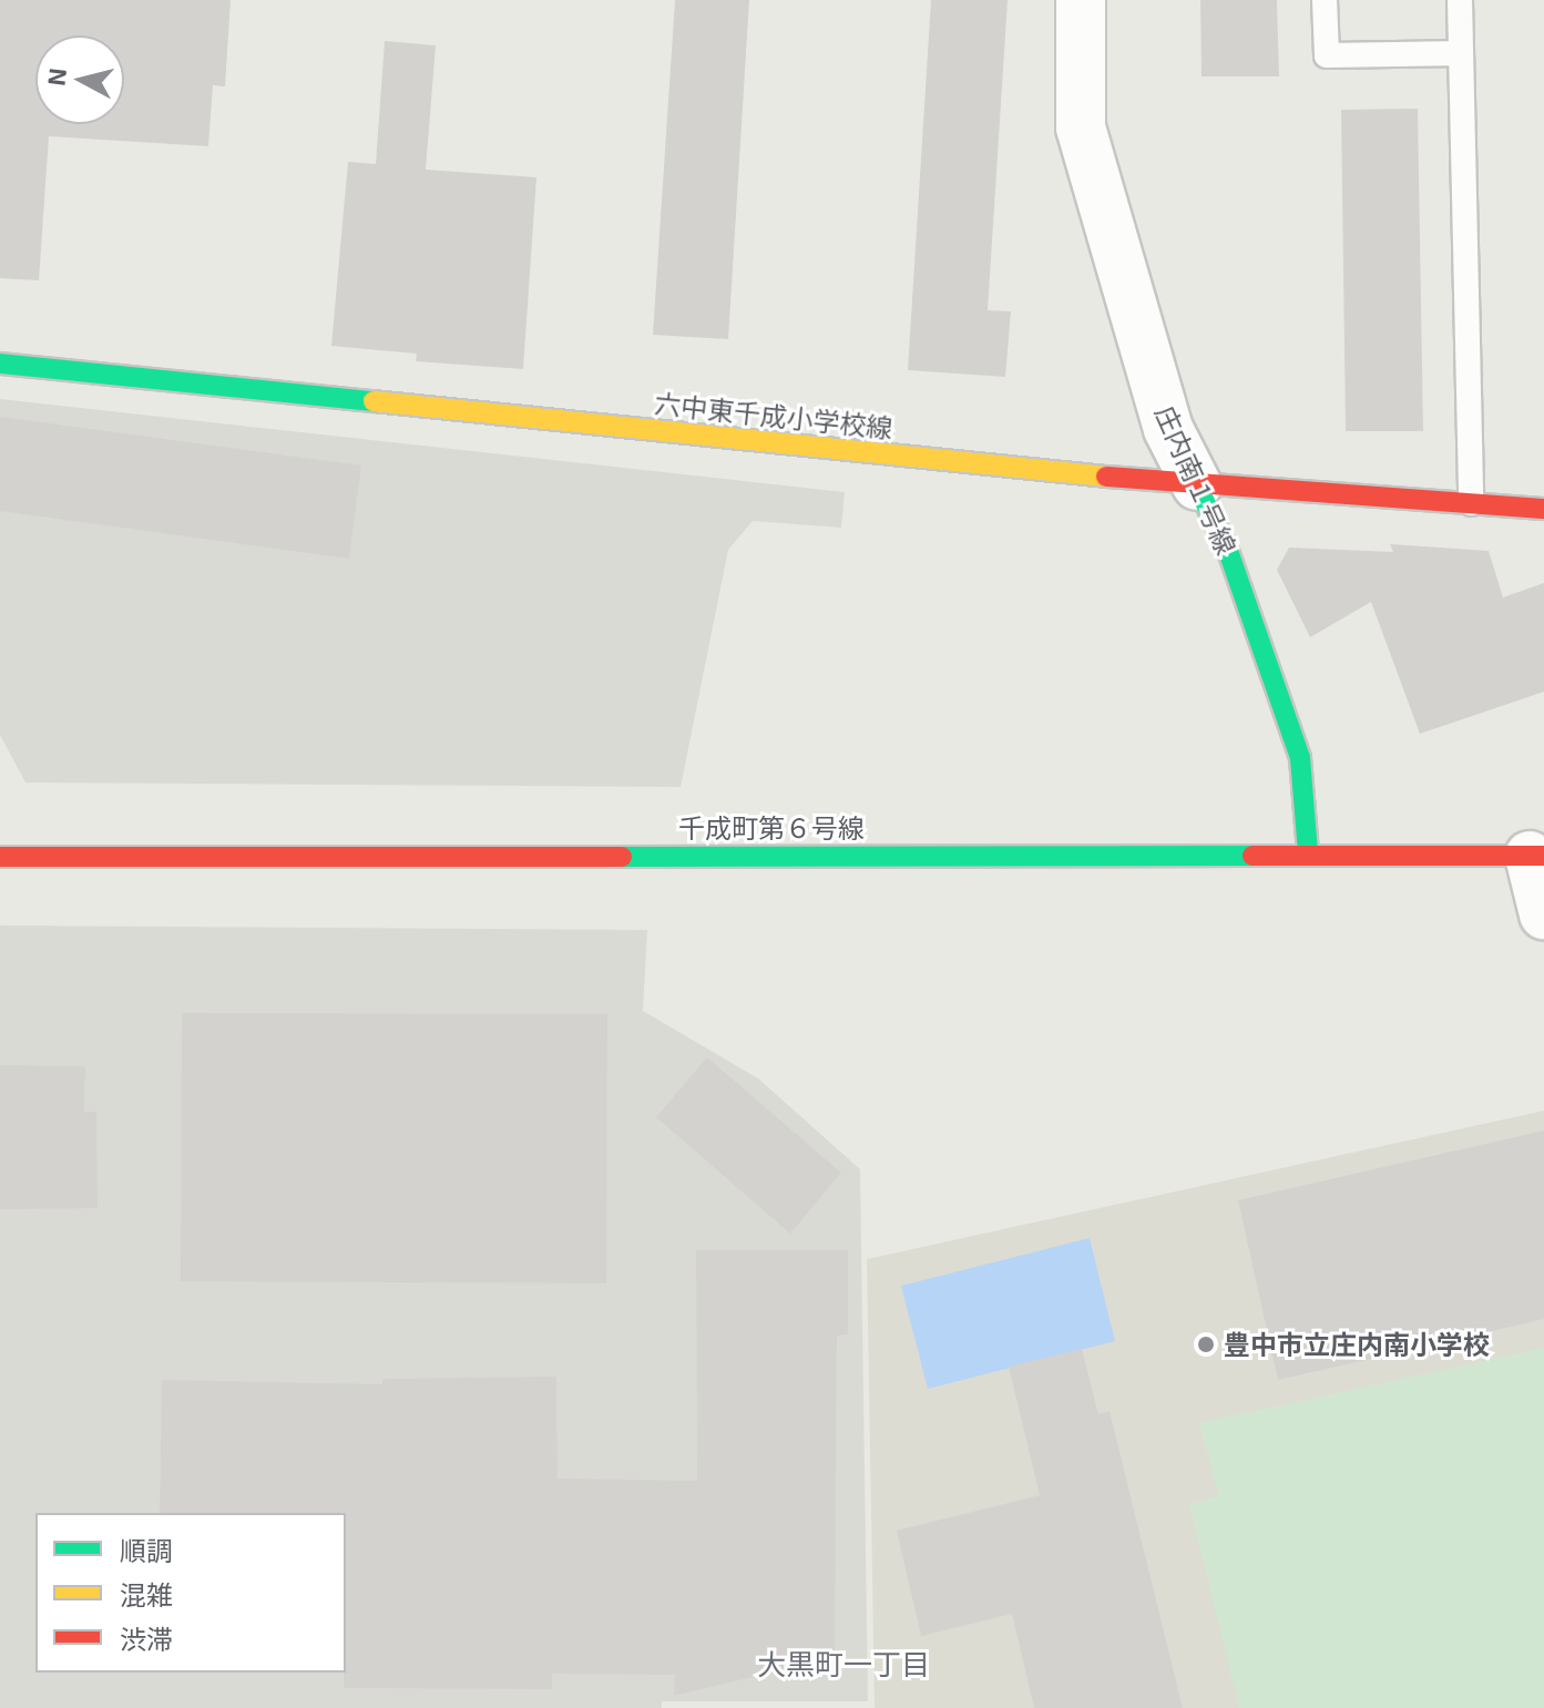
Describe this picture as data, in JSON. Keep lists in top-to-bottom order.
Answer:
{
  "streets": {
    "street": ["六中東千成小学校線", "庄内南１号線", "千成町第６号線"]
  },
  "crossings": [
    ["六中東千成小学校線", "庄内南１号線"],
    ["庄内南１号線", "千成町第６号線"]
  ],
  "districts": ["大黒町一丁目"],
  "places": ["豊中市立庄内南小学校"],
  "legend": ["順調", "混雑", "渋滞"],
  "north": "left"
}
